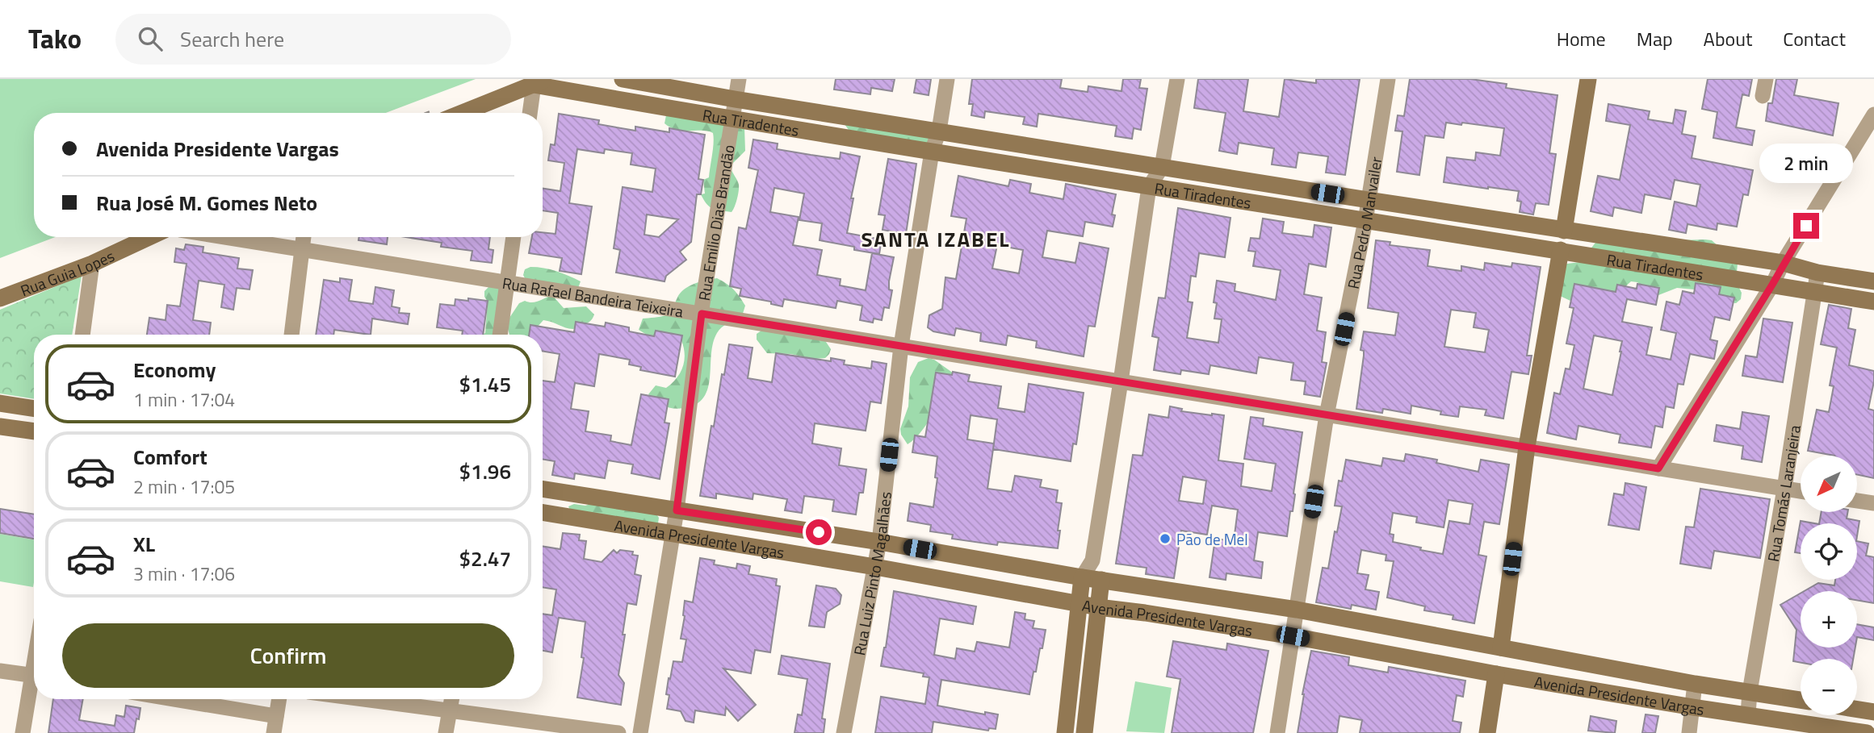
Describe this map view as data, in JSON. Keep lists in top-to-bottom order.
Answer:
{
  "streets": {
    "main road": ["Rua Tiradentes", "Rua Guia Lopes", "Avenida Presidente Vargas"],
    "street": [
      "Rua Emilio Dias Brandão",
      "Rua Pedro Manvailer",
      "Rua Rafael Bandeira Teixeira",
      "Rua Tomás Laranjeira",
      "Rua Luiz Pinto Magalhães"
    ]
  },
  "crossings": [
    ["Rua Tiradentes", "Rua Emilio Dias Brandão"],
    ["Rua Tiradentes", "Rua Pedro Manvailer"],
    ["Rua Tiradentes", "Rua Tomás Laranjeira"],
    ["Rua Tiradentes", "Rua Luiz Pinto Magalhães"],
    ["Rua Emilio Dias Brandão", "Rua Rafael Bandeira Teixeira"],
    ["Rua Emilio Dias Brandão", "Avenida Presidente Vargas"],
    ["Rua Pedro Manvailer", "Rua Rafael Bandeira Teixeira"],
    ["Rua Pedro Manvailer", "Avenida Presidente Vargas"],
    ["Rua Rafael Bandeira Teixeira", "Rua Tomás Laranjeira"],
    ["Rua Rafael Bandeira Teixeira", "Rua Luiz Pinto Magalhães"],
    ["Rua Tomás Laranjeira", "Avenida Presidente Vargas"],
    ["Avenida Presidente Vargas", "Rua Luiz Pinto Magalhães"]
  ],
  "districts": ["SANTA IZABEL"],
  "places": ["Pão de Mel"],
  "north": "bottom left",
  "page": {
    "header": "Tako",
    "search": "Search here",
    "nav": [
      "Home",
      "Map",
      "About",
      "Contact"
    ],
    "banner": ["Avenida Presidente Vargas", "Rua José M. Gomes Neto"],
    "bubble": "2 min",
    "list": [
      {
        "name": "Economy",
        "note": "1 min · 17:04",
        "value": "$1.45"
      },
      {
        "name": "Comfort",
        "note": "2 min · 17:05",
        "value": "$1.96"
      },
      {
        "name": "XL",
        "note": "3 min · 17:06",
        "value": "$2.47"
      }
    ],
    "map_buttons": ["+", "−"],
    "buttons": "Confirm"
  }
}
